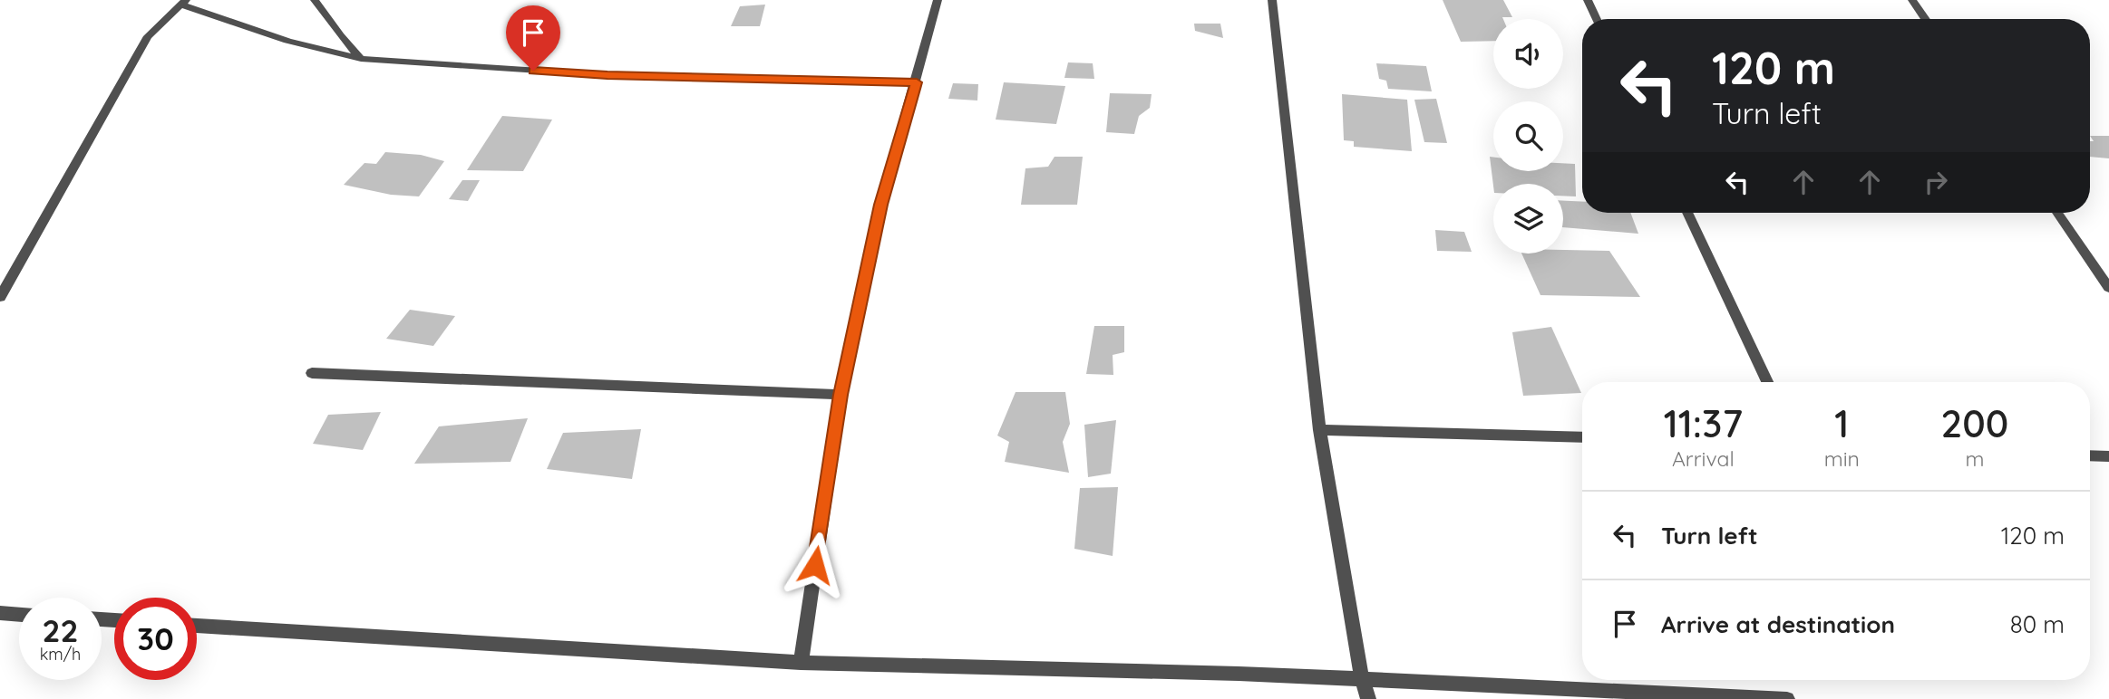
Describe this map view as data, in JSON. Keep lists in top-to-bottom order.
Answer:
{
  "page": {
    "turn": ["120 m", "Turn left"],
    "eta": [
      "11:37",
      "Arrival",
      "1",
      "min",
      "200",
      "m"
    ],
    "list": [
      {
        "name": "Turn left",
        "value": "120 m"
      },
      {
        "name": "Arrive at destination",
        "value": "80 m"
      }
    ],
    "speed": "22 km/h",
    "limit": "30"
  }
}
